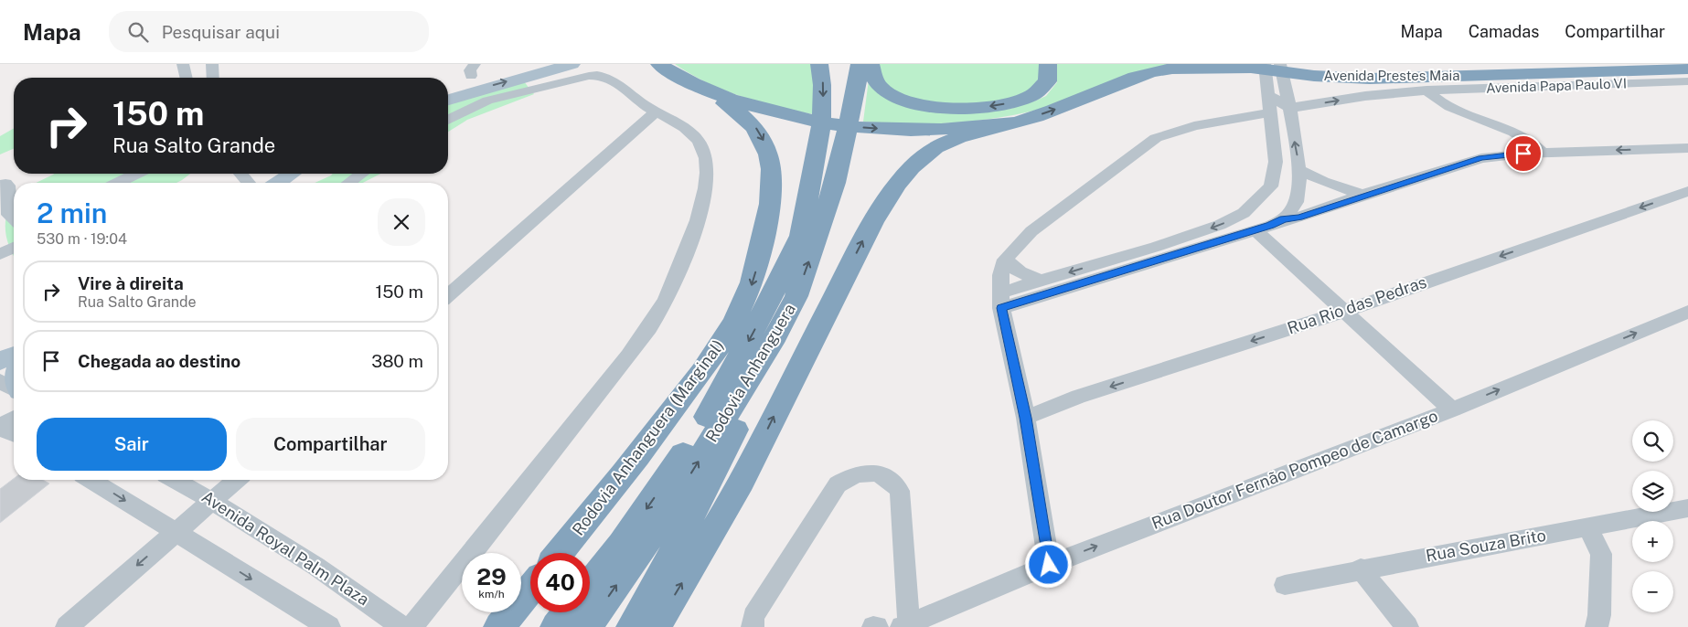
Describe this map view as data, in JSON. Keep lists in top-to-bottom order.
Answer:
{
  "streets": {
    "highway": ["Avenida Prestes Maia", "Rodovia Anhanguera", "Rodovia Anhanguera (Marginal)"],
    "street": [
      "Avenida Papa Paulo VI",
      "Rua Rio das Pedras",
      "Rua Doutor Fernão Pompeo de Camargo",
      "Rua Souza Brito",
      "Avenida Royal Palm Plaza"
    ]
  },
  "one_way": ["Rua Doutor Fernão Pompeo de Camargo"],
  "page": {
    "header": "Mapa",
    "search": "Pesquisar aqui",
    "nav": ["Mapa", "Camadas", "Compartilhar"],
    "turn": ["150 m", "Rua Salto Grande"],
    "heading": ["2 min", "530 m · 19:04"],
    "list": [
      {
        "name": "Vire à direita",
        "note": "Rua Salto Grande",
        "value": "150 m"
      },
      {
        "name": "Chegada ao destino",
        "value": "380 m"
      }
    ],
    "buttons": ["Sair", "Compartilhar"],
    "map_buttons": ["+", "−"],
    "speed": "29 km/h",
    "limit": "40"
  }
}
